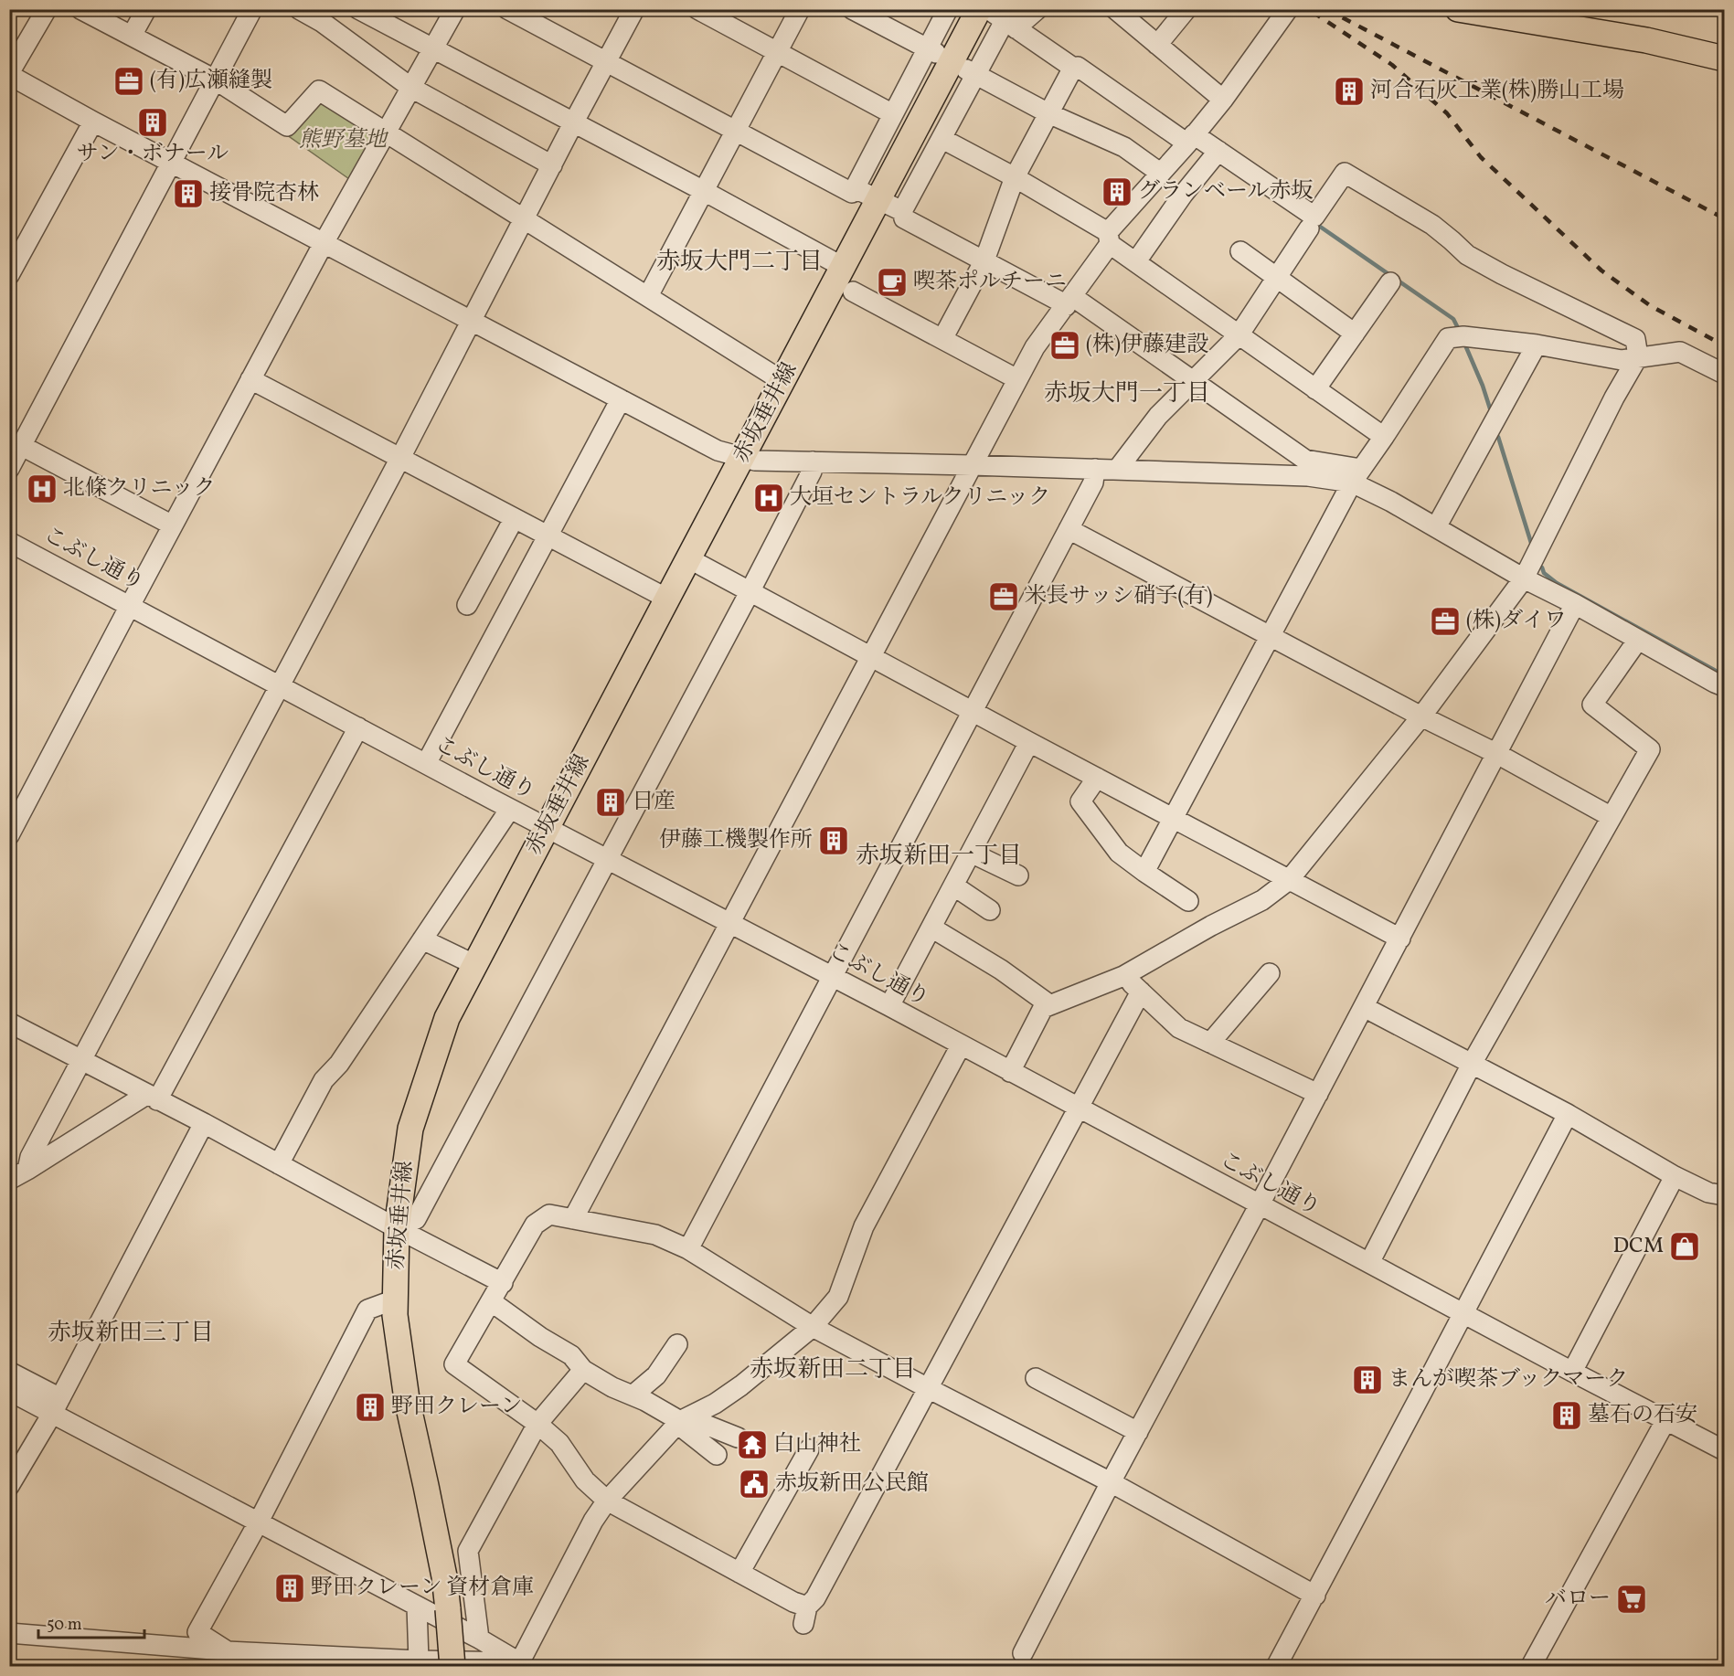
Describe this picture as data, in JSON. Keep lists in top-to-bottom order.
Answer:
{
  "streets": {
    "main road": ["赤坂垂井線"],
    "street": ["こぶし通り"]
  },
  "crossings": [
    ["赤坂垂井線", "こぶし通り"]
  ],
  "districts": [
    "赤坂大門二丁目",
    "赤坂大門一丁目",
    "赤坂新田一丁目",
    "赤坂新田三丁目",
    "赤坂新田二丁目"
  ],
  "parks": ["熊野墓地"],
  "places": {
    "office": [
      "(有)広瀬縫製",
      "(株)伊藤建設",
      "米長サッシ硝子(有)",
      "(株)ダイワ"
    ],
    "building": [
      "河合石灰工業(株)勝山工場",
      "サン・ボナール",
      "グランベール赤坂",
      "接骨院杏林",
      "日産",
      "伊藤工機製作所",
      "まんが喫茶ブックマーク",
      "野田クレーン",
      "墓石の石安",
      "野田クレーン 資材倉庫"
    ],
    "cafe": ["喫茶ポルチーニ"],
    "hospital": ["北條クリニック", "大垣セントラルクリニック"],
    "shop": ["DCM"],
    "temple": ["白山神社"],
    "public building": ["赤坂新田公民館"],
    "supermarket": ["バロー"]
  },
  "scale_bar": "50 m"
}
